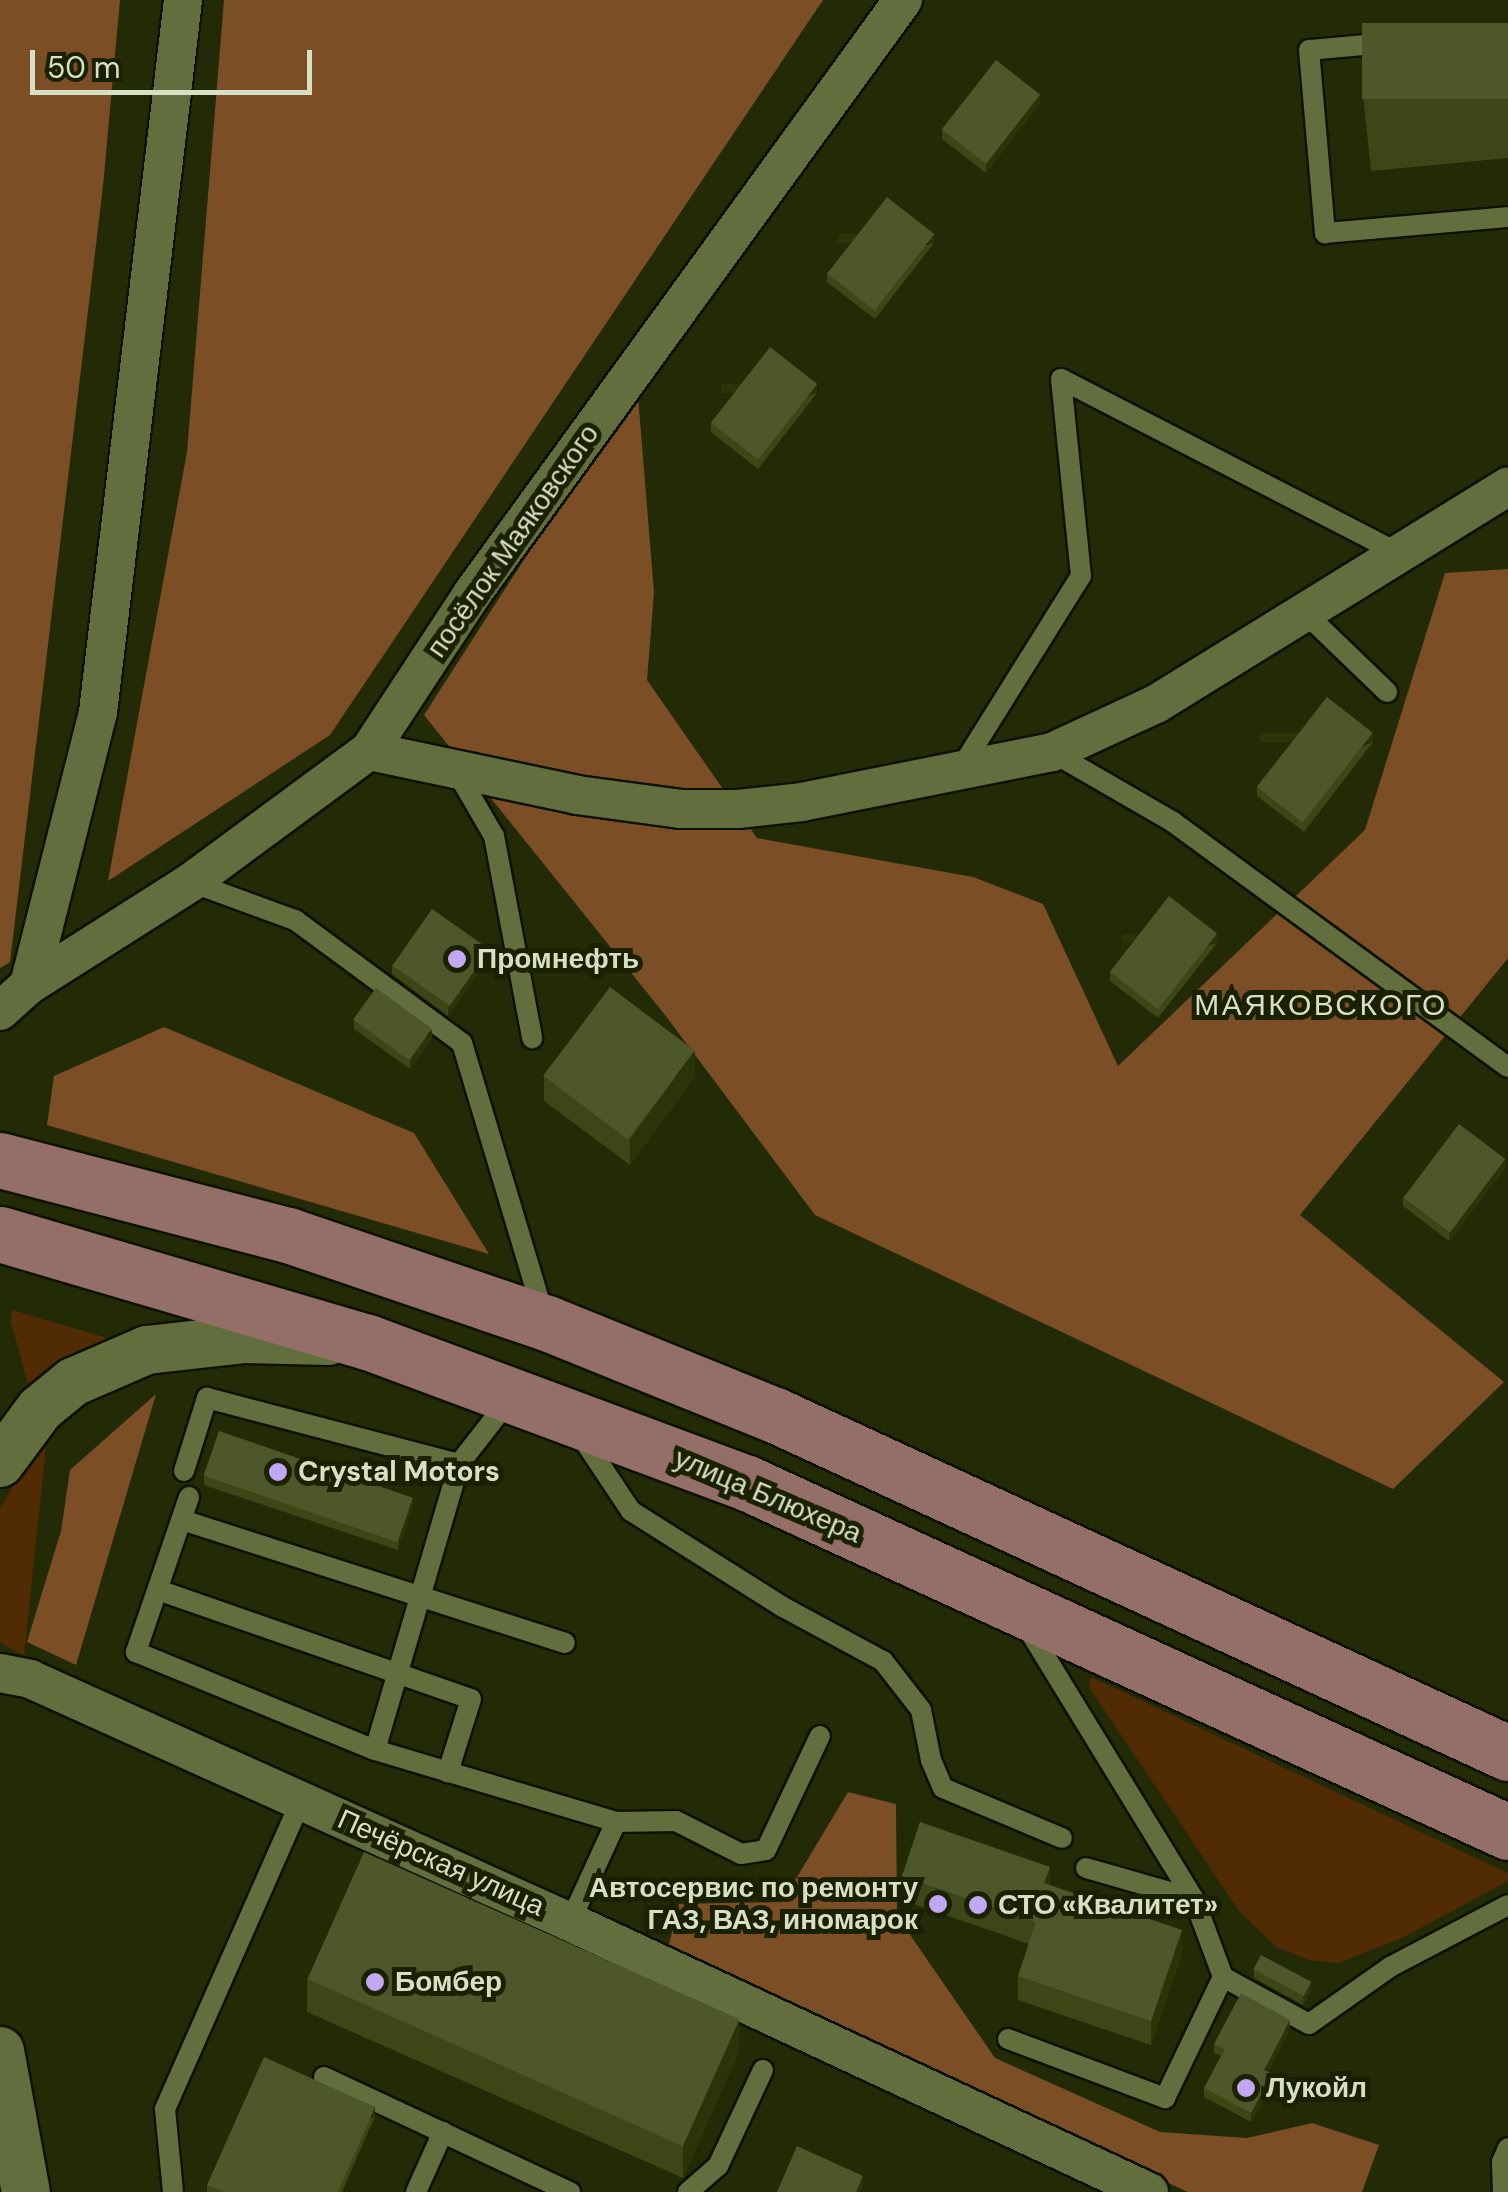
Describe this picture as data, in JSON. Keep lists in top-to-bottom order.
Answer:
{
  "streets": {
    "main road": ["улица Блюхера"],
    "street": ["посёлок Маяковского", "Печёрская улица"]
  },
  "districts": ["МАЯКОВСКОГО"],
  "places": [
    "Промнефть",
    "Crystal Motors",
    "Автосервис по ремонту ГАЗ, ВАЗ, иномарок",
    "СТО «Квалитет»",
    "Бомбер",
    "Лукойл"
  ],
  "scale_bar": "50 m"
}
